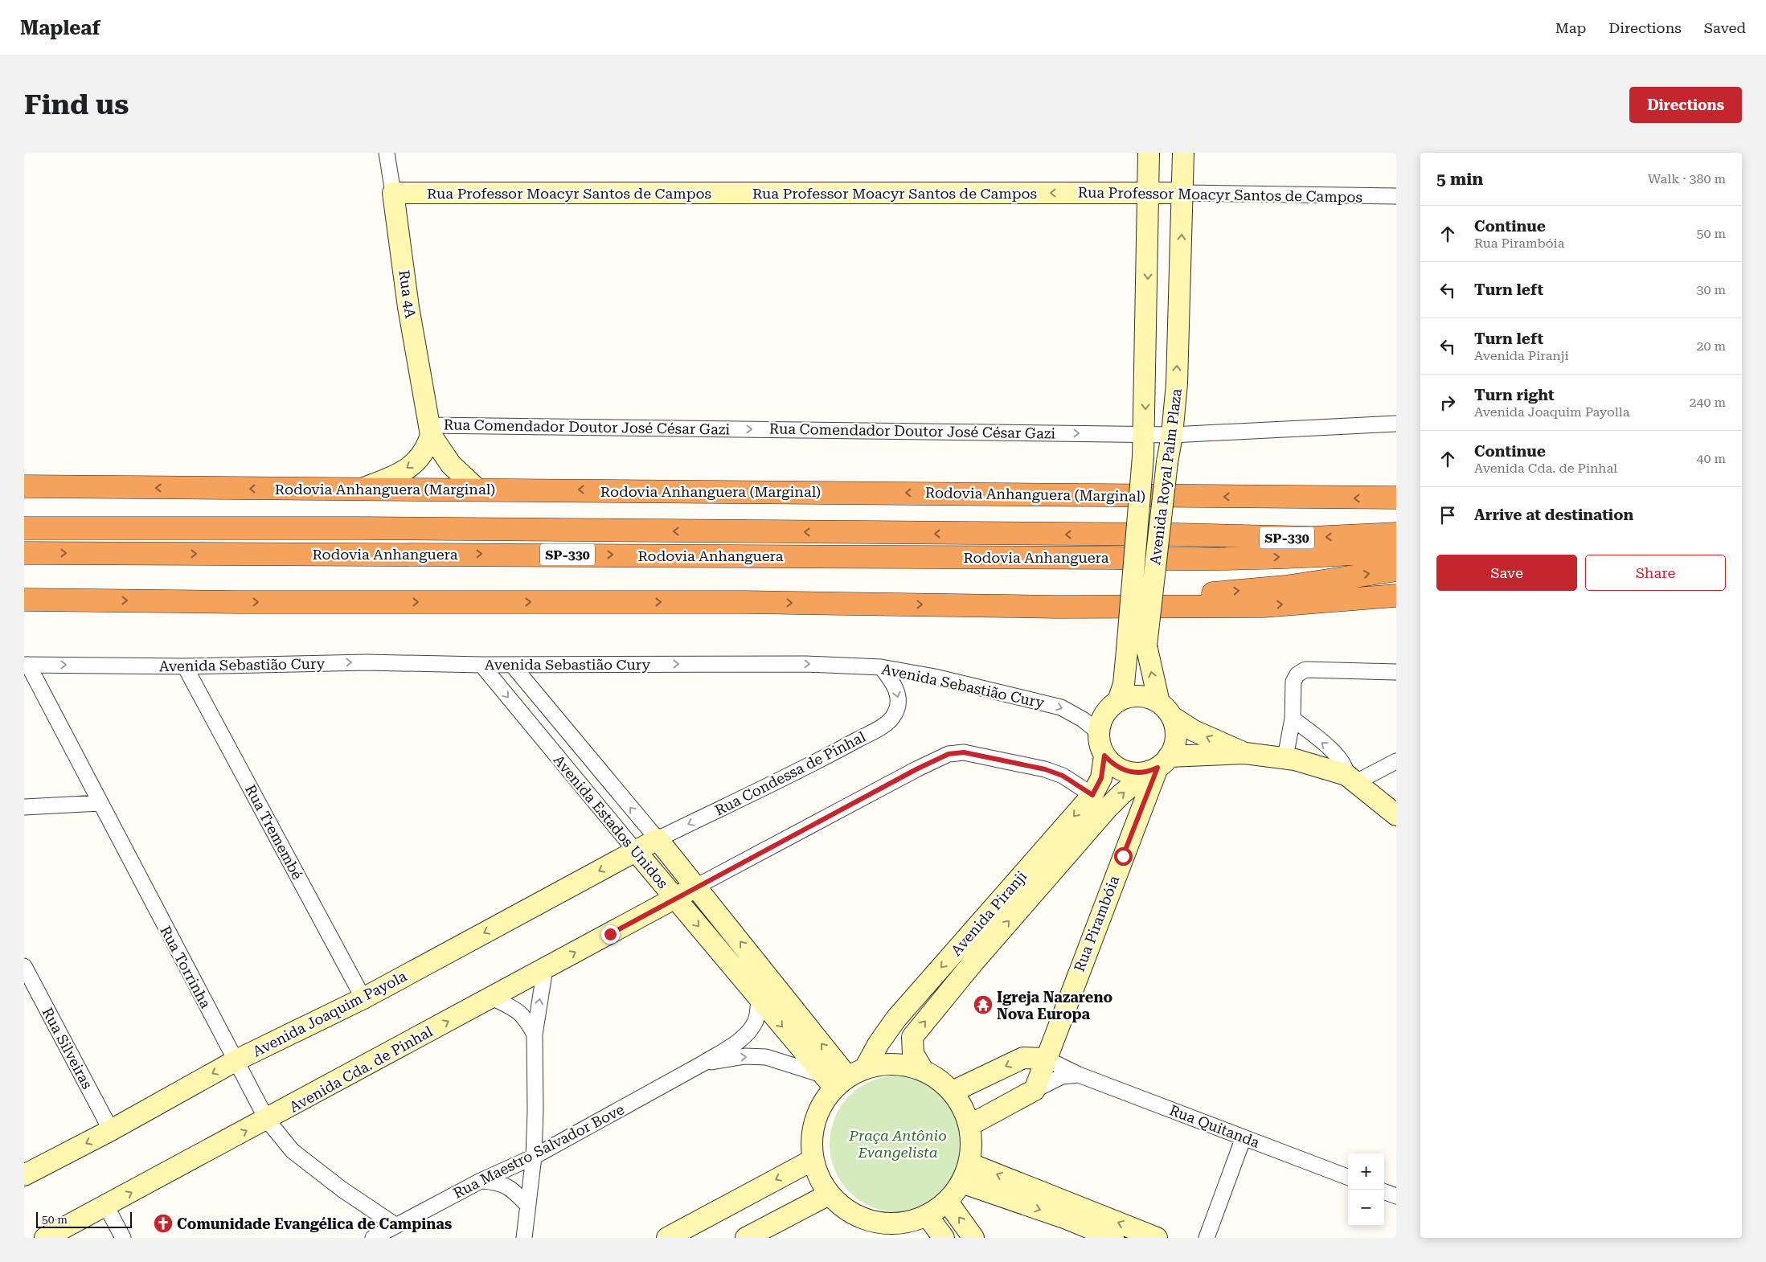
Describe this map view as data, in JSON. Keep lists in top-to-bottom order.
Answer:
{
  "streets": {
    "highway": ["Rodovia Anhanguera (Marginal)", "SP-330", "Rodovia Anhanguera"],
    "street": [
      "Rua Professor Moacyr Santos de Campos",
      "Rua 4A",
      "Rua Comendador Doutor José César Gazi",
      "Avenida Royal Palm Plaza",
      "Avenida Sebastião Cury",
      "Rua Condessa de Pinhal",
      "Avenida Estados Unidos",
      "Rua Tremembé",
      "Avenida Piranji",
      "Rua Pirambóia",
      "Rua Torrinha",
      "Avenida Joaquim Payola",
      "Rua Silveiras",
      "Avenida Cda. de Pinhal",
      "Rua Quitanda",
      "Rua Maestro Salvador Bove"
    ]
  },
  "crossings": [
    ["Rua Professor Moacyr Santos de Campos", "Rua 4A"],
    ["Rua Professor Moacyr Santos de Campos", "Avenida Royal Palm Plaza"],
    ["Rua 4A", "Rua Comendador Doutor José César Gazi"],
    ["Rua 4A", "Rodovia Anhanguera (Marginal)"],
    ["Rua Comendador Doutor José César Gazi", "Avenida Royal Palm Plaza"],
    ["Avenida Royal Palm Plaza", "Avenida Sebastião Cury"],
    ["Avenida Royal Palm Plaza", "Avenida Piranji"],
    ["Avenida Royal Palm Plaza", "Rua Pirambóia"],
    ["Avenida Sebastião Cury", "Rua Condessa de Pinhal"],
    ["Avenida Sebastião Cury", "Avenida Estados Unidos"],
    ["Avenida Sebastião Cury", "Rua Tremembé"],
    ["Avenida Sebastião Cury", "Avenida Piranji"],
    ["Avenida Sebastião Cury", "Rua Pirambóia"],
    ["Avenida Sebastião Cury", "Rua Torrinha"],
    ["Rua Condessa de Pinhal", "Avenida Estados Unidos"],
    ["Rua Condessa de Pinhal", "Avenida Joaquim Payola"],
    ["Avenida Estados Unidos", "Avenida Piranji"],
    ["Avenida Estados Unidos", "Avenida Joaquim Payola"],
    ["Avenida Estados Unidos", "Avenida Cda. de Pinhal"],
    ["Avenida Estados Unidos", "Rua Maestro Salvador Bove"],
    ["Rua Tremembé", "Avenida Joaquim Payola"],
    ["Avenida Piranji", "Rua Pirambóia"],
    ["Avenida Piranji", "Rua Maestro Salvador Bove"],
    ["Rua Pirambóia", "Rua Quitanda"],
    ["Rua Torrinha", "Avenida Joaquim Payola"],
    ["Rua Torrinha", "Avenida Cda. de Pinhal"],
    ["Rua Torrinha", "Rua Maestro Salvador Bove"],
    ["Avenida Joaquim Payola", "Rua Silveiras"]
  ],
  "one_way": [
    "Rua Professor Moacyr Santos de Campos",
    "Rua Comendador Doutor José César Gazi",
    "Avenida Sebastião Cury",
    "Rua Condessa de Pinhal",
    "Avenida Joaquim Payola",
    "Avenida Cda. de Pinhal"
  ],
  "parks": ["Praça Antônio Evangelista"],
  "places": {
    "temple": ["Igreja Nazareno Nova Europa"],
    "church": ["Comunidade Evangélica de Campinas"]
  },
  "scale_bar": "50 m",
  "page": {
    "header": "Mapleaf",
    "nav": ["Map", "Directions", "Saved"],
    "buttons": [
      "Directions",
      ["Save", "Share"]
    ],
    "title": "Find us",
    "heading": ["5 min", "Walk · 380 m"],
    "list": [
      ["Continue", "Rua Pirambóia", "50 m"],
      ["Turn left", "30 m"],
      ["Turn left", "Avenida Piranji", "20 m"],
      ["Turn right", "Avenida Joaquim Payolla", "240 m"],
      ["Continue", "Avenida Cda. de Pinhal", "40 m"],
      "Arrive at destination"
    ],
    "map_buttons": ["+", "−"],
    "scale": "50 m"
  }
}
